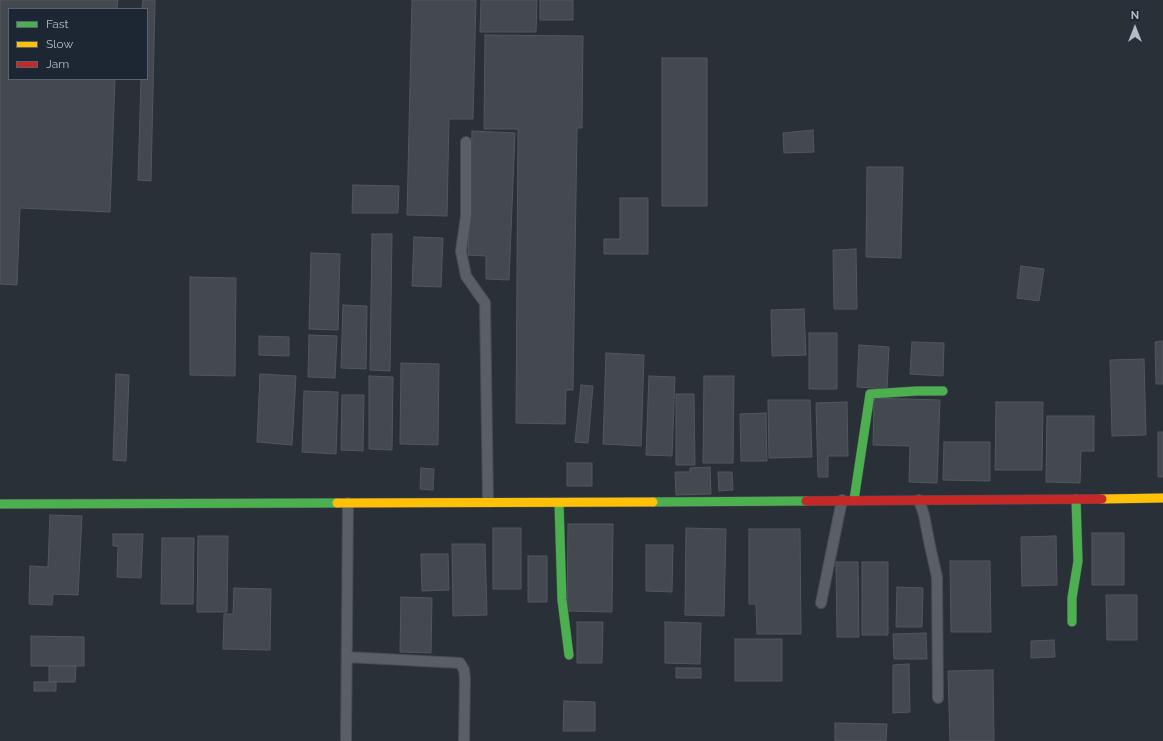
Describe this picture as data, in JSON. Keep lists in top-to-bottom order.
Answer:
{
  "legend": ["Fast", "Slow", "Jam"],
  "north": "top"
}
